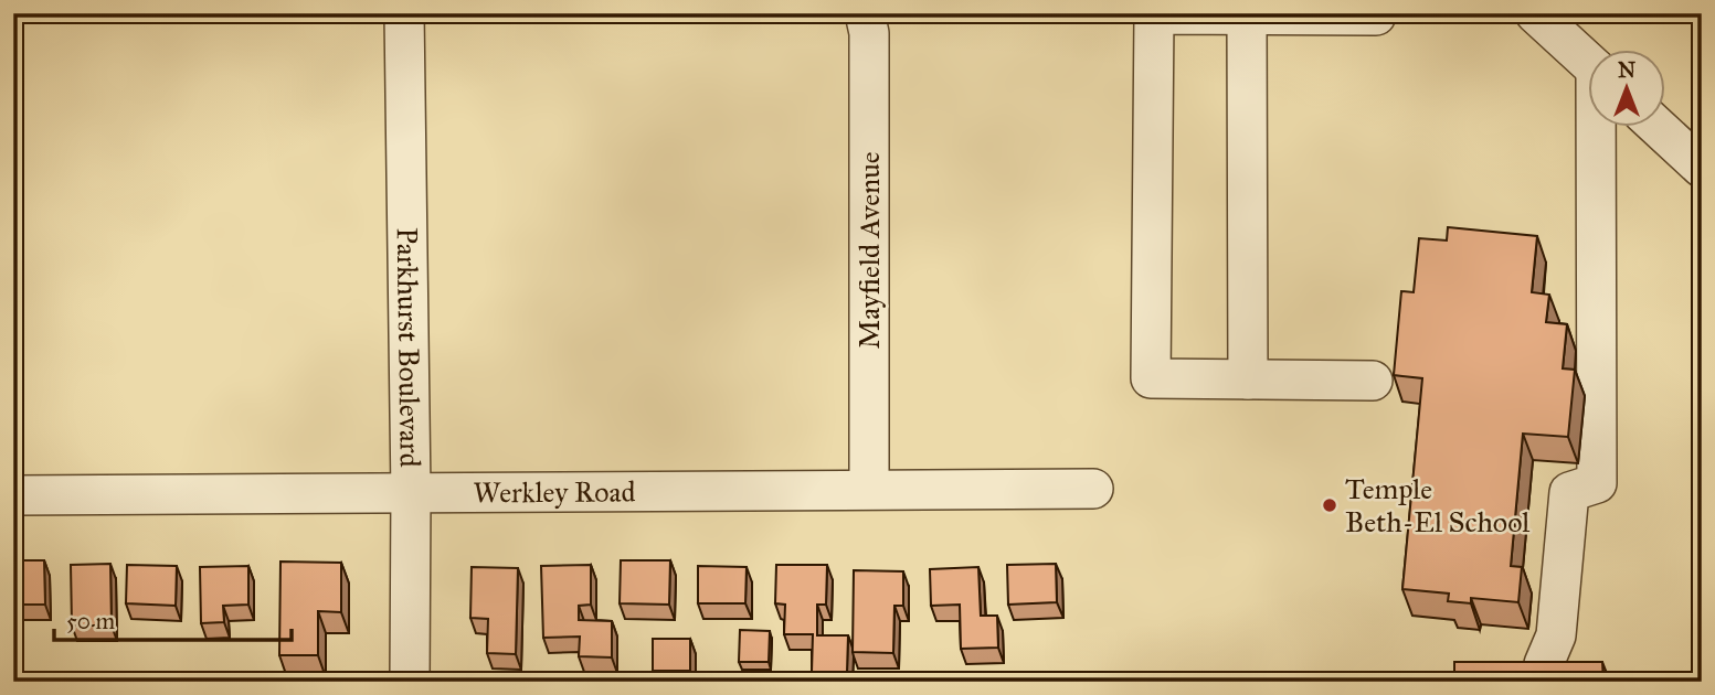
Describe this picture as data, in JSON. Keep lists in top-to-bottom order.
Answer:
{
  "streets": {
    "street": ["Mayfield Avenue", "Parkhurst Boulevard", "Werkley Road"]
  },
  "crossings": [
    ["Mayfield Avenue", "Werkley Road"],
    ["Parkhurst Boulevard", "Werkley Road"]
  ],
  "places": ["Temple Beth-El School"],
  "scale_bar": "50 m",
  "north": "top"
}
